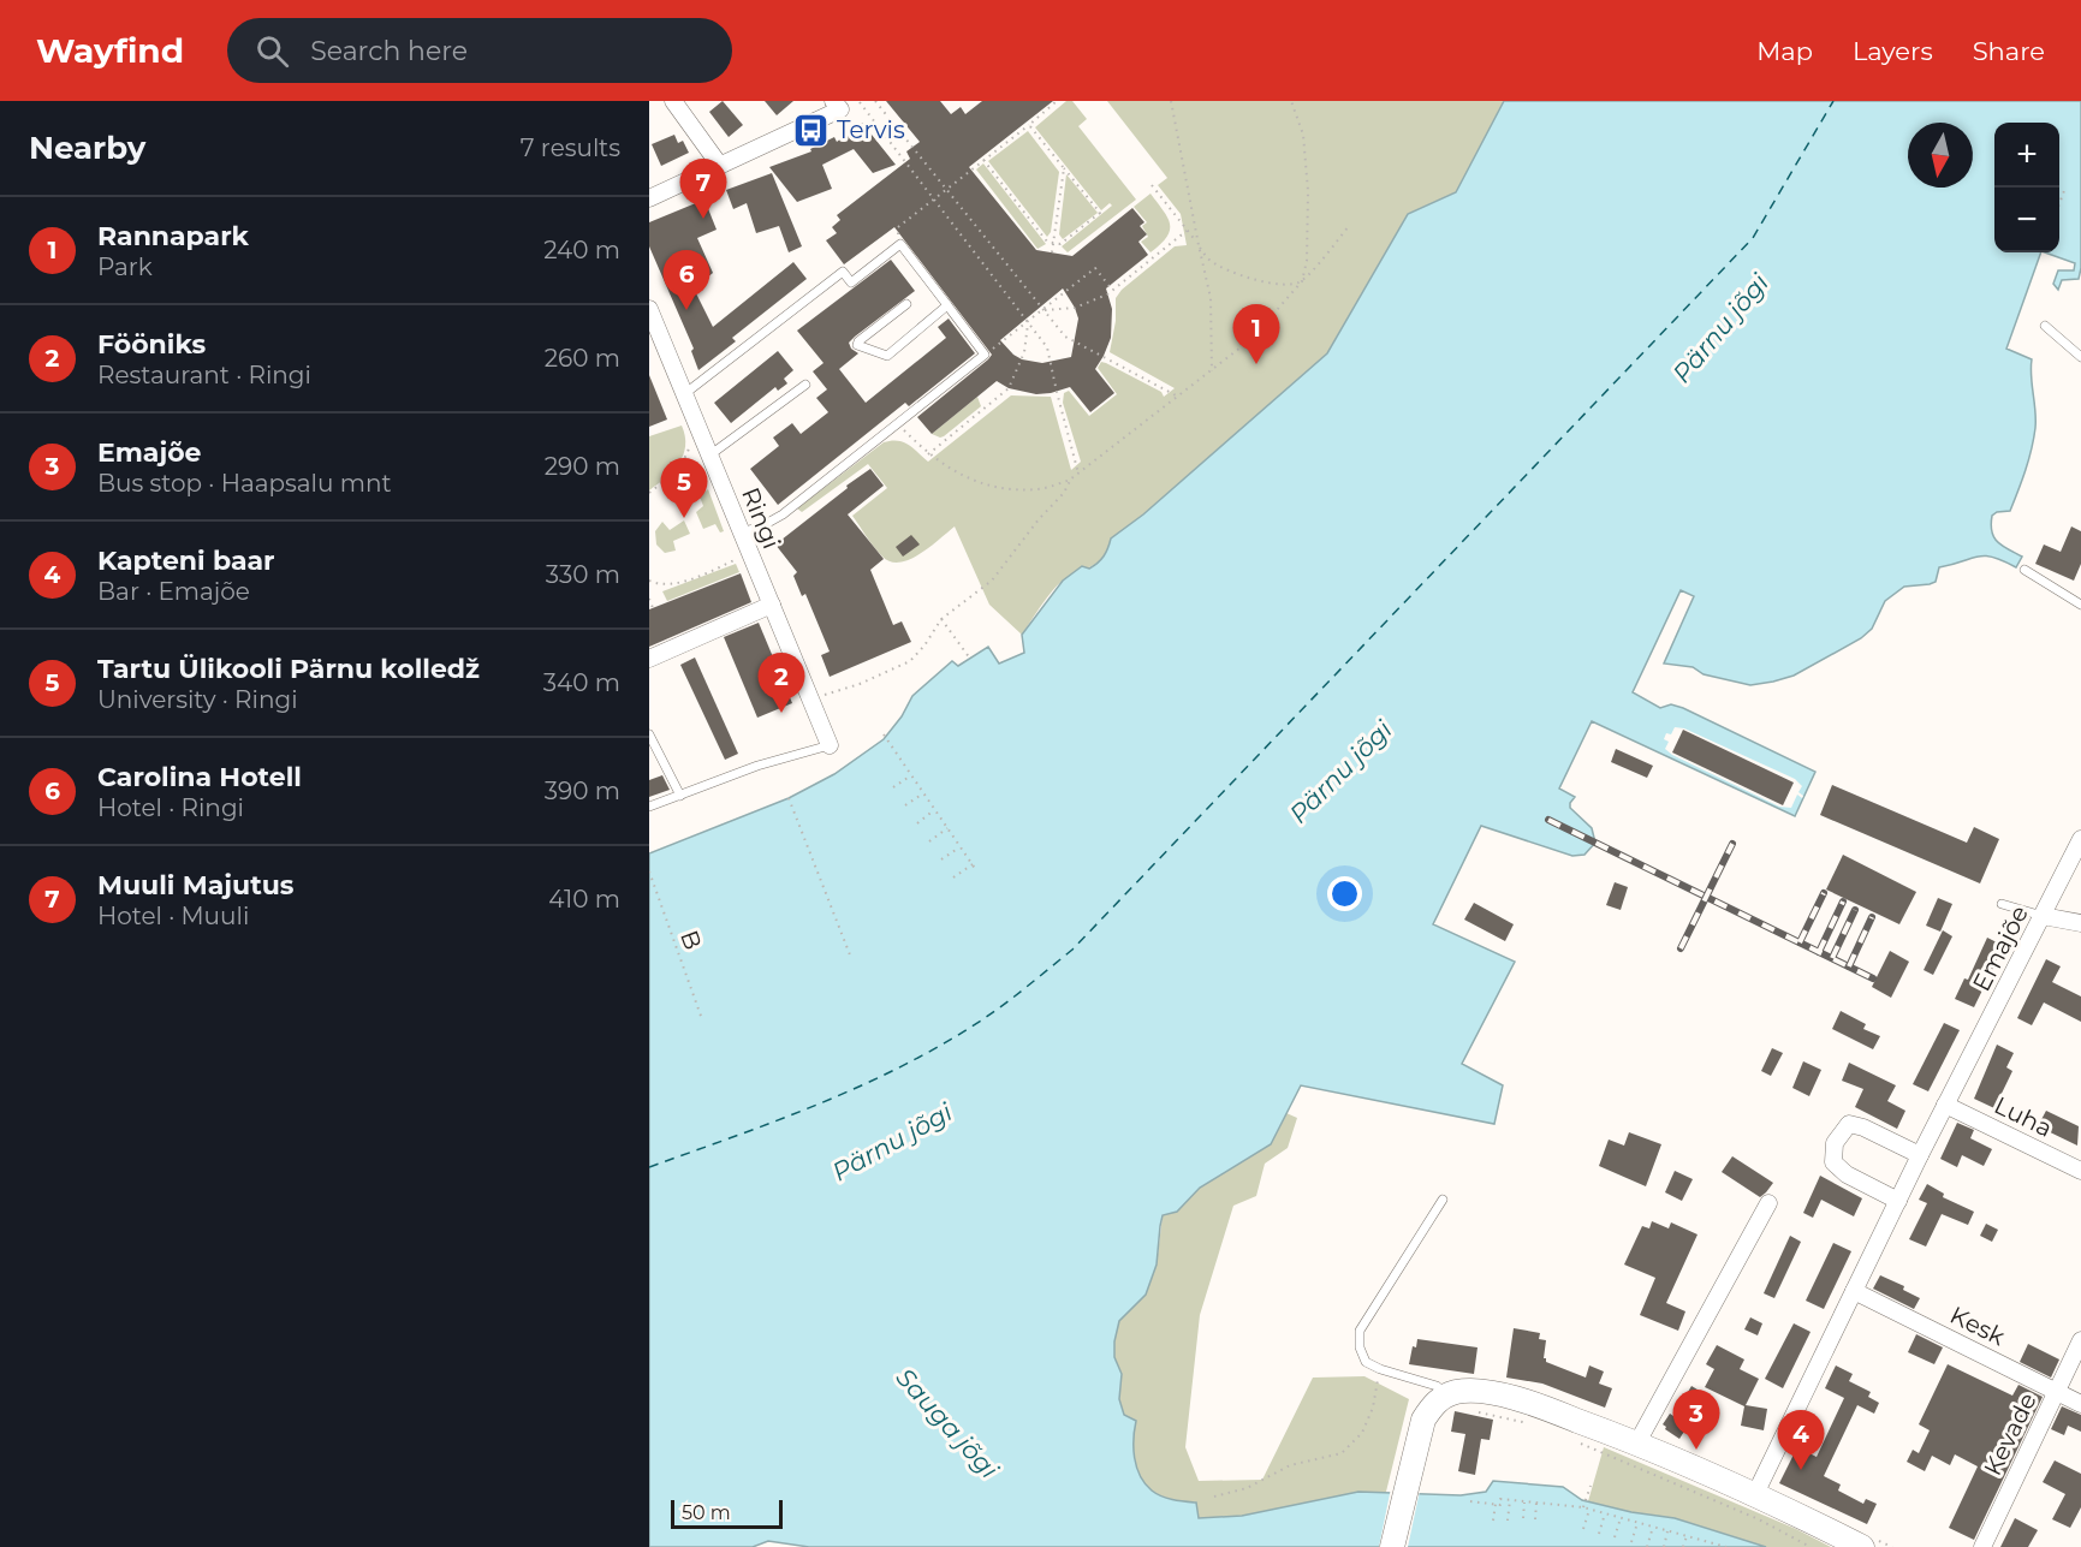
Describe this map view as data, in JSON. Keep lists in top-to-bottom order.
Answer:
{
  "streets": {
    "street": [
      "Ringi",
      "Emajõe",
      "Luha",
      "Kesk",
      "Kevade"
    ],
    "path": ["B"]
  },
  "crossings": [
    ["Emajõe", "Luha"],
    ["Emajõe", "Kesk"],
    ["Kesk", "Kevade"]
  ],
  "water": ["Pärnu jõgi", "Sauga jõgi"],
  "places": {
    "bus stop": ["Tervis"]
  },
  "scale_bar": "50 m",
  "north": "bottom",
  "page": {
    "header": "Wayfind",
    "search": "Search here",
    "nav": ["Map", "Layers", "Share"],
    "heading": ["Nearby", "7 results"],
    "map_buttons": ["+", "−"],
    "pins": [
      "7",
      "6",
      "1",
      "5",
      "2",
      "3",
      "4"
    ],
    "list": [
      {
        "mark": "1",
        "name": "Rannapark",
        "note": "Park",
        "value": "240 m"
      },
      {
        "mark": "2",
        "name": "Fööniks",
        "note": "Restaurant · Ringi",
        "value": "260 m"
      },
      {
        "mark": "3",
        "name": "Emajõe",
        "note": "Bus stop · Haapsalu mnt",
        "value": "290 m"
      },
      {
        "mark": "4",
        "name": "Kapteni baar",
        "note": "Bar · Emajõe",
        "value": "330 m"
      },
      {
        "mark": "5",
        "name": "Tartu Ülikooli Pärnu kolledž",
        "note": "University · Ringi",
        "value": "340 m"
      },
      {
        "mark": "6",
        "name": "Carolina Hotell",
        "note": "Hotel · Ringi",
        "value": "390 m"
      },
      {
        "mark": "7",
        "name": "Muuli Majutus",
        "note": "Hotel · Muuli",
        "value": "410 m"
      }
    ],
    "scale": "50 m"
  }
}
